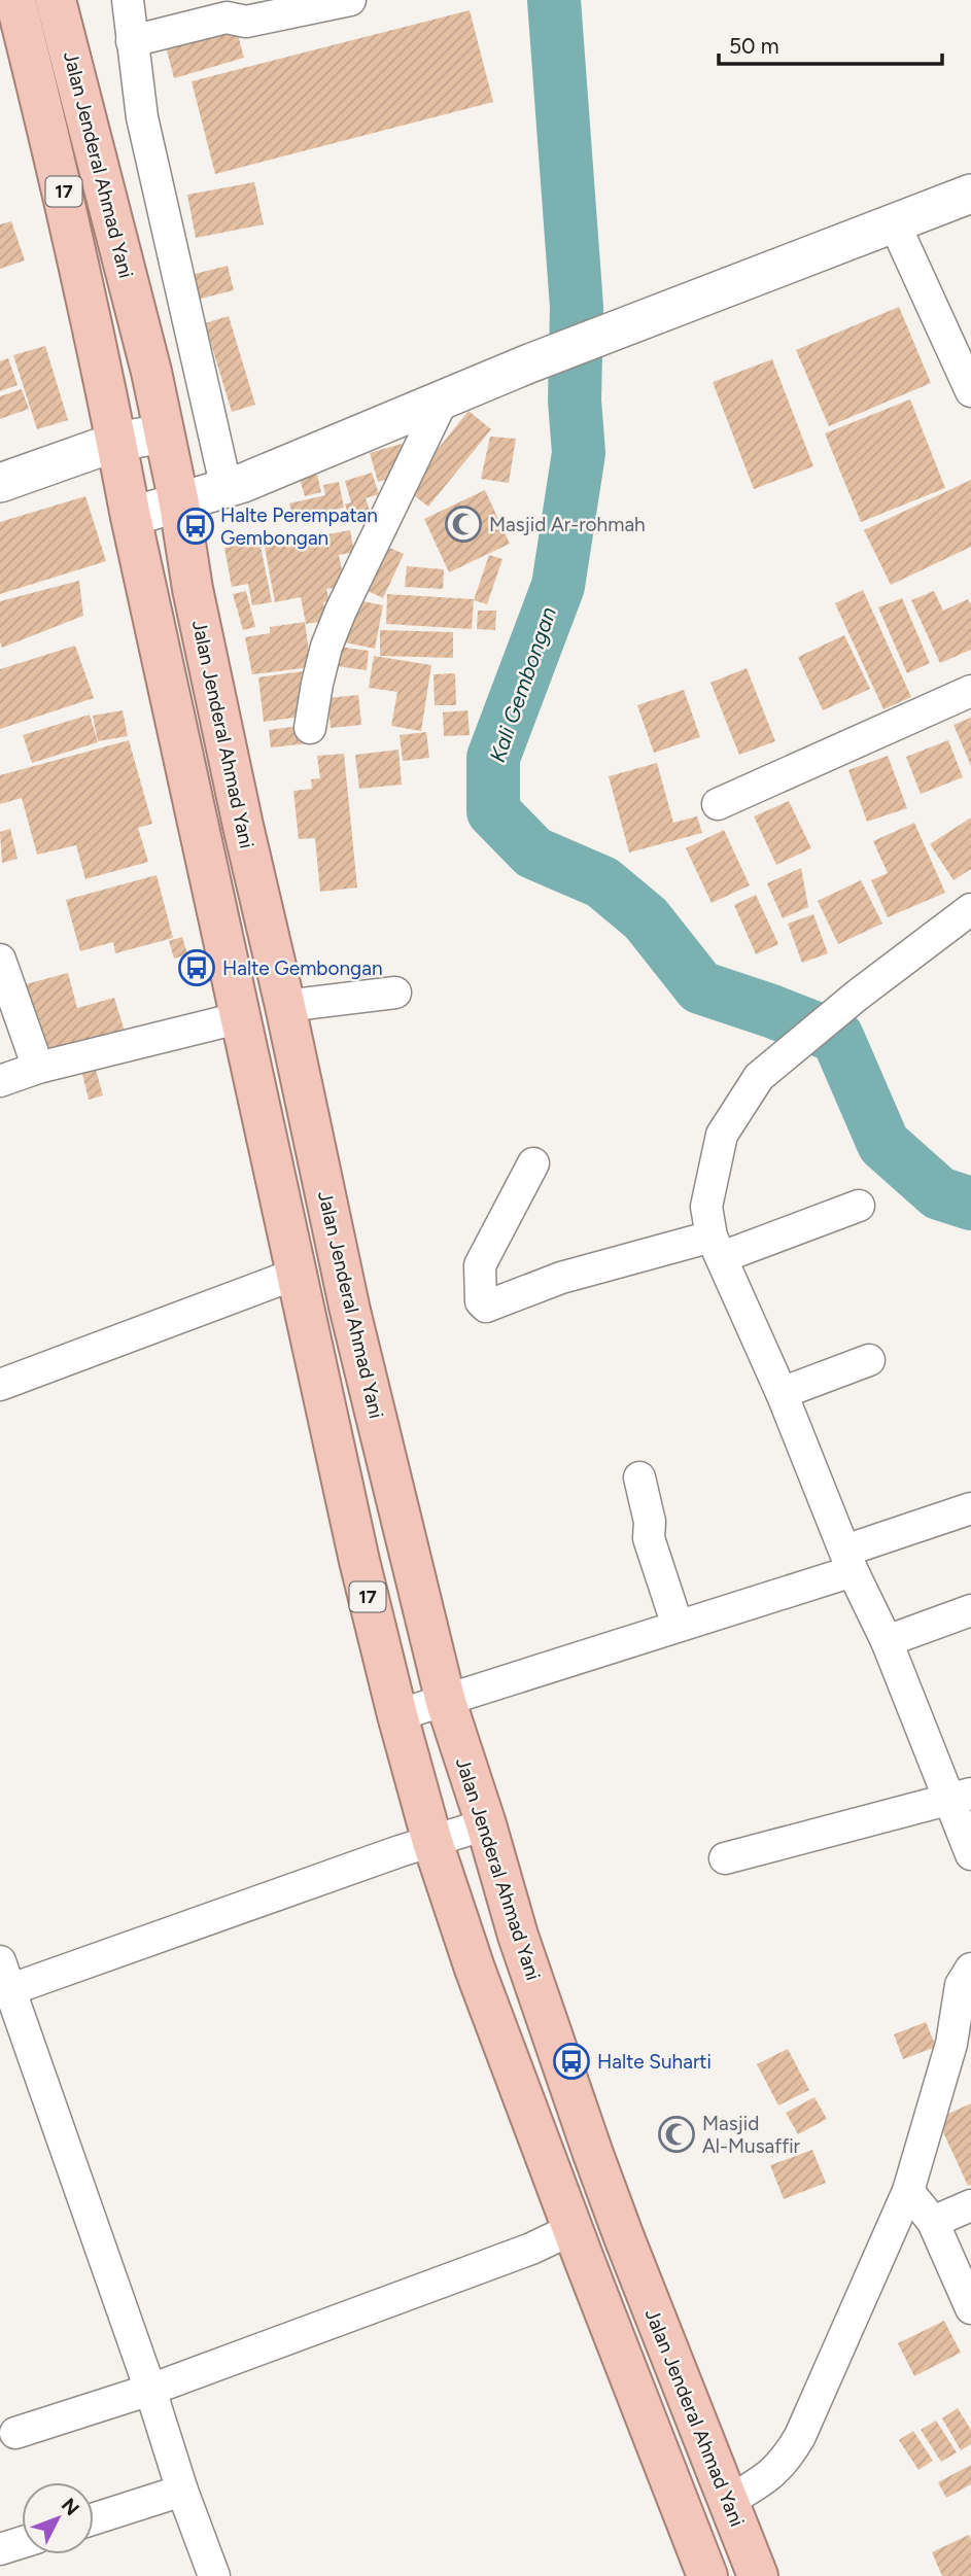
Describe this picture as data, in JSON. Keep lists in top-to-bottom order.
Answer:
{
  "streets": {
    "highway": ["Jalan Jenderal Ahmad Yani", "17"]
  },
  "water": ["Kali Gembongan"],
  "places": {
    "mosque": ["Masjid Ar-rohmah", "Masjid Al-Musaffir"],
    "bus stop": ["Halte Perempatan Gembongan", "Halte Gembongan", "Halte Suharti"]
  },
  "scale_bar": "50 m",
  "north": "top right"
}
